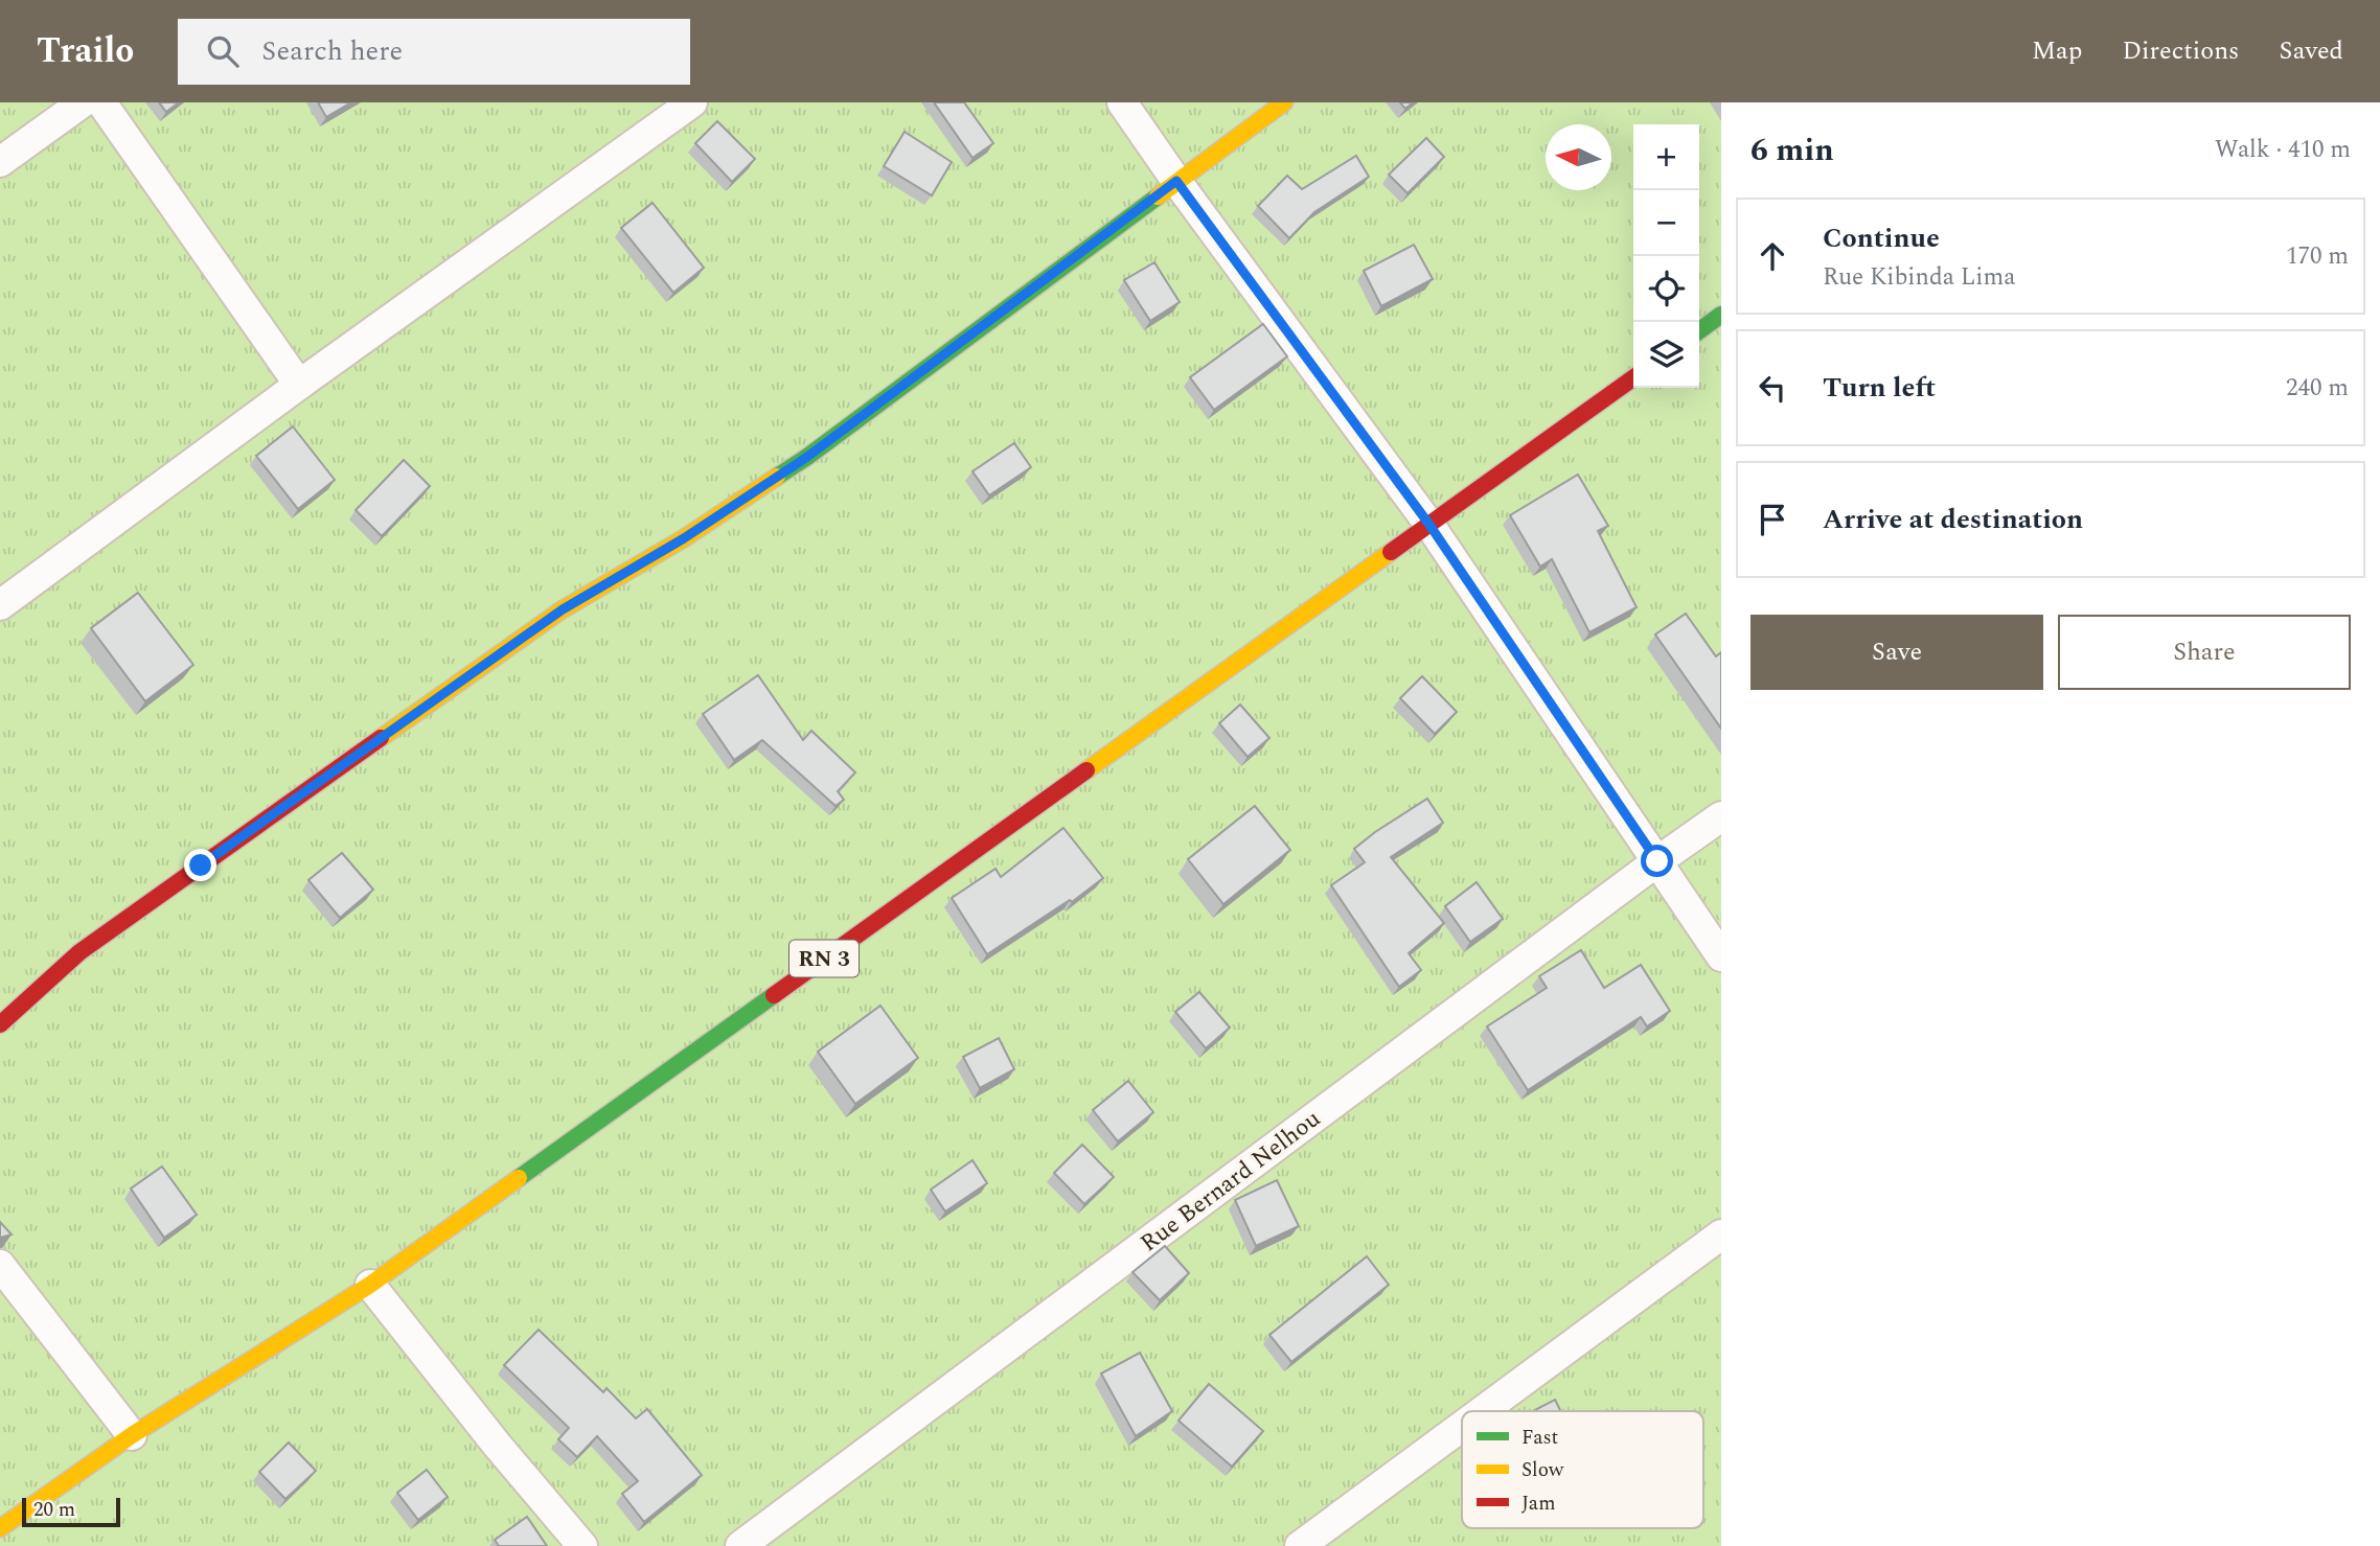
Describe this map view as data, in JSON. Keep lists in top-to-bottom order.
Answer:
{
  "streets": {
    "main road": ["RN 3"],
    "street": ["Rue Bernard Nelhou"]
  },
  "legend": ["Fast", "Slow", "Jam"],
  "scale_bar": "20 m",
  "north": "left",
  "page": {
    "header": "Trailo",
    "search": "Search here",
    "nav": ["Map", "Directions", "Saved"],
    "heading": ["6 min", "Walk · 410 m"],
    "map_buttons": ["+", "−"],
    "list": [
      ["Continue", "Rue Kibinda Lima", "170 m"],
      ["Turn left", "240 m"],
      "Arrive at destination"
    ],
    "buttons": ["Save", "Share"],
    "scale": "20 m"
  }
}
